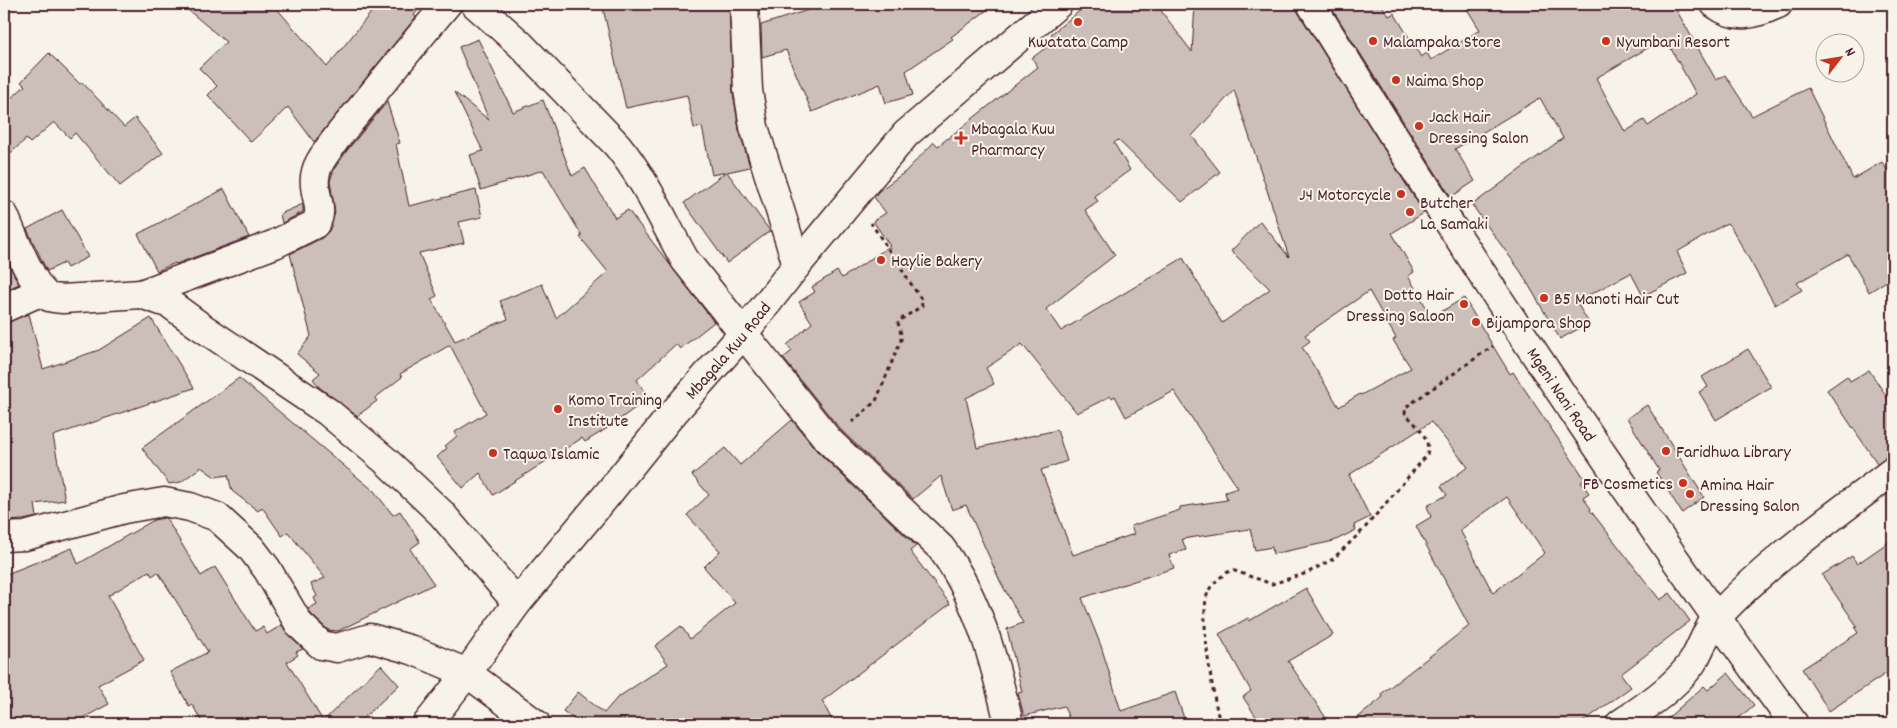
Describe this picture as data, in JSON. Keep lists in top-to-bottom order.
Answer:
{
  "streets": {
    "street": ["Mbagala Kuu Road", "Mgeni Nani Road"]
  },
  "places": {
    "other": [
      "Kwatata Camp",
      "Malampaka Store",
      "Nyumbani Resort",
      "Naima Shop",
      "Jack Hair Dressing Salon",
      "J4 Motorcycle",
      "Butcher La Samaki",
      "Haylie Bakery",
      "B5 Manoti Hair Cut",
      "Dotto Hair Dressing Saloon",
      "Bijampora Shop",
      "Komo Training Institute",
      "Faridhwa Library",
      "Taqwa Islamic",
      "FB Cosmetics",
      "Amina Hair Dressing Salon"
    ],
    "health": ["Mbagala Kuu Pharmarcy"]
  },
  "north": "top right"
}
